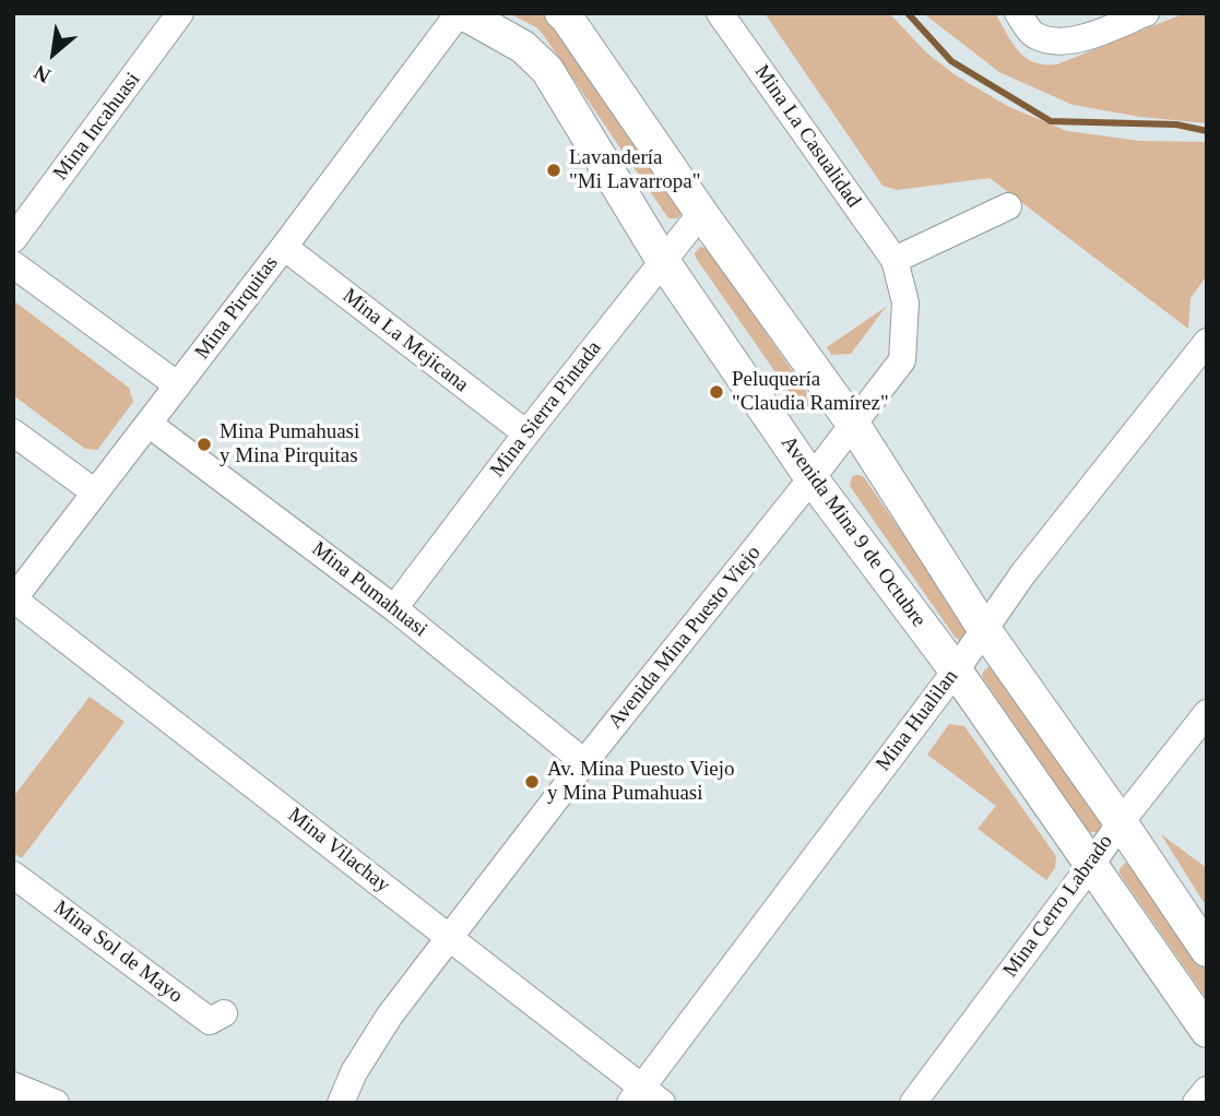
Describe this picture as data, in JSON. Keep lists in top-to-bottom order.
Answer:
{
  "streets": {
    "street": [
      "Mina Incahuasi",
      "Mina La Casualidad",
      "Mina Pirquitas",
      "Mina La Mejicana",
      "Mina Sierra Pintada",
      "Avenida Mina 9 de Octubre",
      "Mina Pumahuasi",
      "Avenida Mina Puesto Viejo",
      "Mina Hualilan",
      "Mina Vilachay",
      "Mina Cerro Labrado",
      "Mina Sol de Mayo"
    ]
  },
  "crossings": [
    ["Mina La Casualidad", "Avenida Mina Puesto Viejo"],
    ["Mina Pirquitas", "Mina La Mejicana"],
    ["Mina Pirquitas", "Avenida Mina 9 de Octubre"],
    ["Mina Pirquitas", "Mina Pumahuasi"],
    ["Mina Pirquitas", "Mina Vilachay"],
    ["Mina La Mejicana", "Mina Sierra Pintada"],
    ["Mina Sierra Pintada", "Avenida Mina 9 de Octubre"],
    ["Mina Sierra Pintada", "Mina Pumahuasi"],
    ["Avenida Mina 9 de Octubre", "Avenida Mina Puesto Viejo"],
    ["Avenida Mina 9 de Octubre", "Mina Hualilan"],
    ["Avenida Mina 9 de Octubre", "Mina Cerro Labrado"],
    ["Mina Pumahuasi", "Avenida Mina Puesto Viejo"],
    ["Avenida Mina Puesto Viejo", "Mina Vilachay"],
    ["Mina Hualilan", "Mina Vilachay"]
  ],
  "places": [
    "Lavandería \"Mi Lavarropa\"",
    "Peluquería \"Claudia Ramírez\"",
    "Mina Pumahuasi y Mina Pirquitas",
    "Av. Mina Puesto Viejo y Mina Pumahuasi"
  ],
  "north": "bottom left"
}
